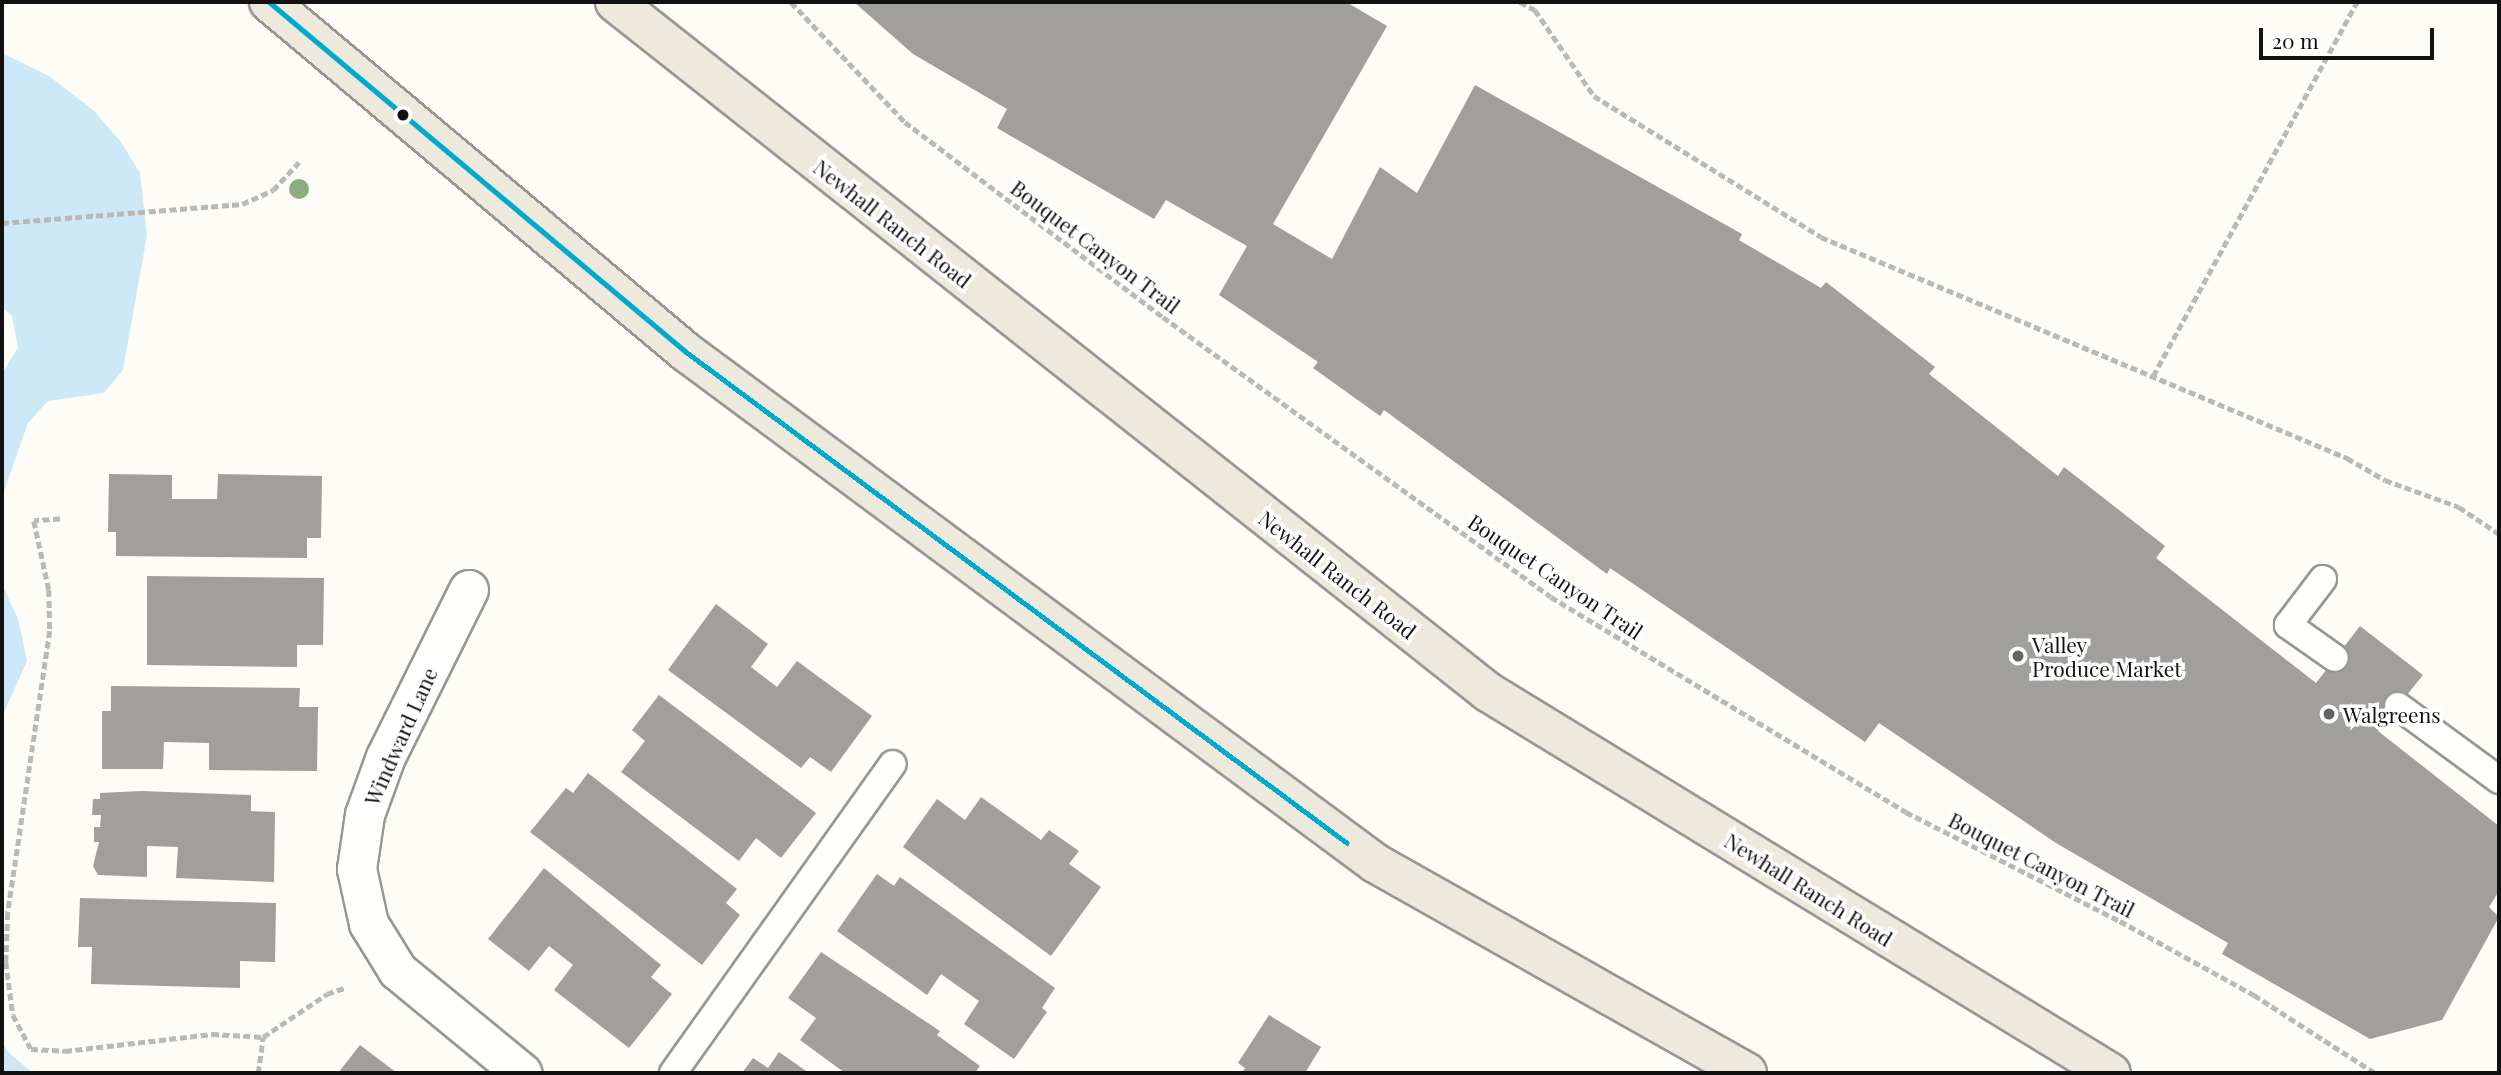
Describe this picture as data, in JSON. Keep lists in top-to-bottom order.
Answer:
{
  "streets": {
    "main road": ["Newhall Ranch Road"],
    "street": ["Windward Lane"],
    "path": ["Bouquet Canyon Trail"]
  },
  "places": ["Valley Produce Market", "Walgreens"],
  "scale_bar": "20 m"
}
